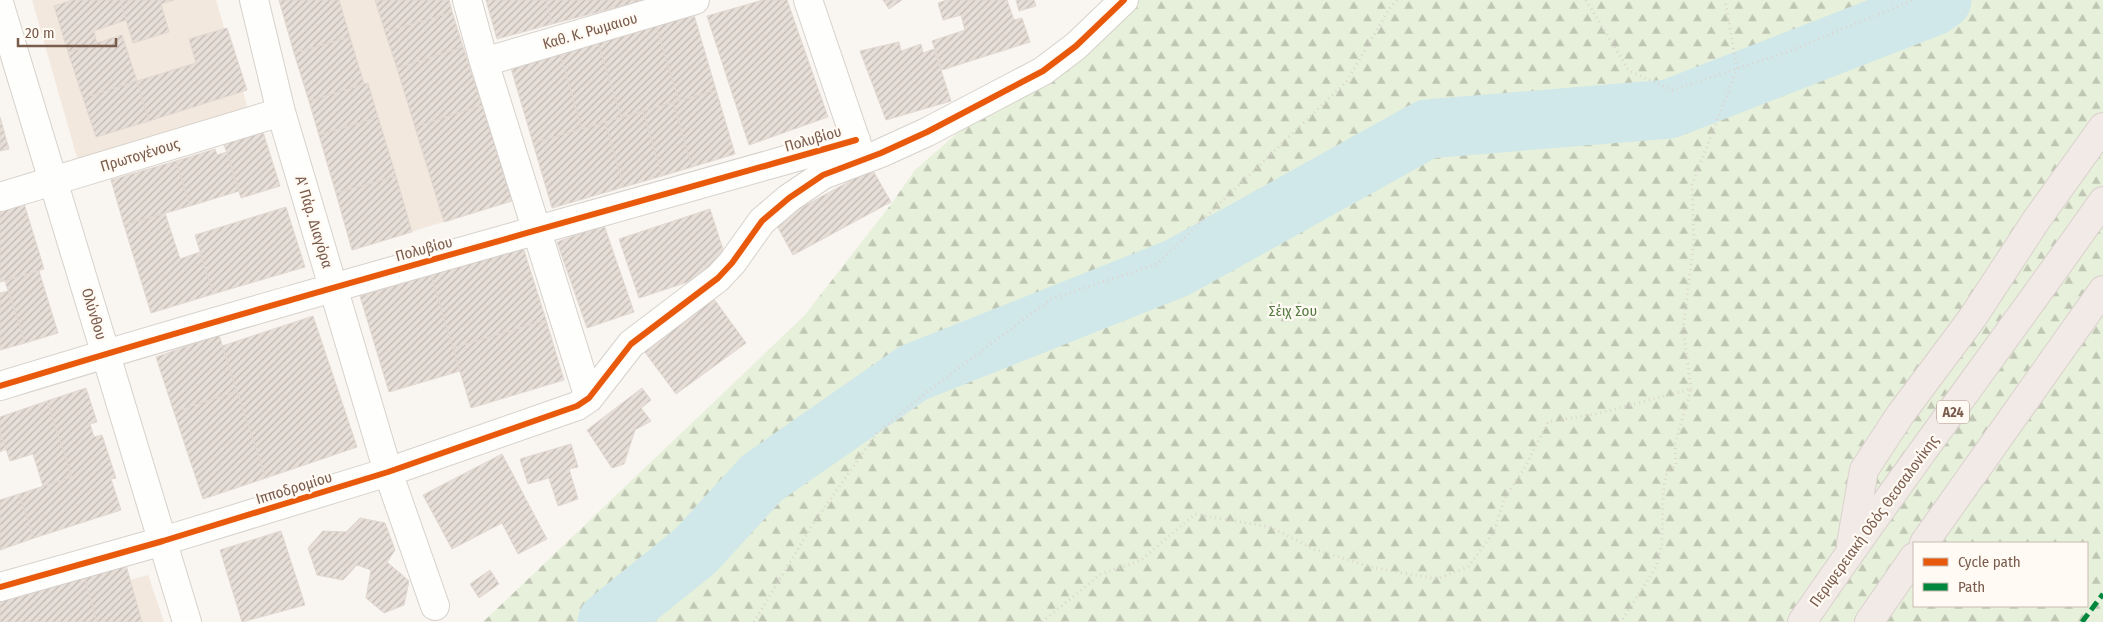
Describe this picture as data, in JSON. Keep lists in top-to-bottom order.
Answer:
{
  "streets": {
    "highway": ["Α24", "Περιφερειακή Οδός Θεσσαλονίκης"],
    "street": [
      "Καθ. Κ. Ρωμαιου",
      "Πολυβίου",
      "Πρωτογένους",
      "Α' Πάρ. Διαγόρα",
      "Ολύνθου",
      "Ιπποδρομίου"
    ]
  },
  "crossings": [
    ["Πολυβίου", "Α' Πάρ. Διαγόρα"],
    ["Πολυβίου", "Ολύνθου"],
    ["Πρωτογένους", "Α' Πάρ. Διαγόρα"],
    ["Πρωτογένους", "Ολύνθου"],
    ["Α' Πάρ. Διαγόρα", "Ιπποδρομίου"],
    ["Ολύνθου", "Ιπποδρομίου"]
  ],
  "parks": ["Σέιχ Σου"],
  "legend": ["Cycle path", "Path"],
  "scale_bar": "20 m"
}
